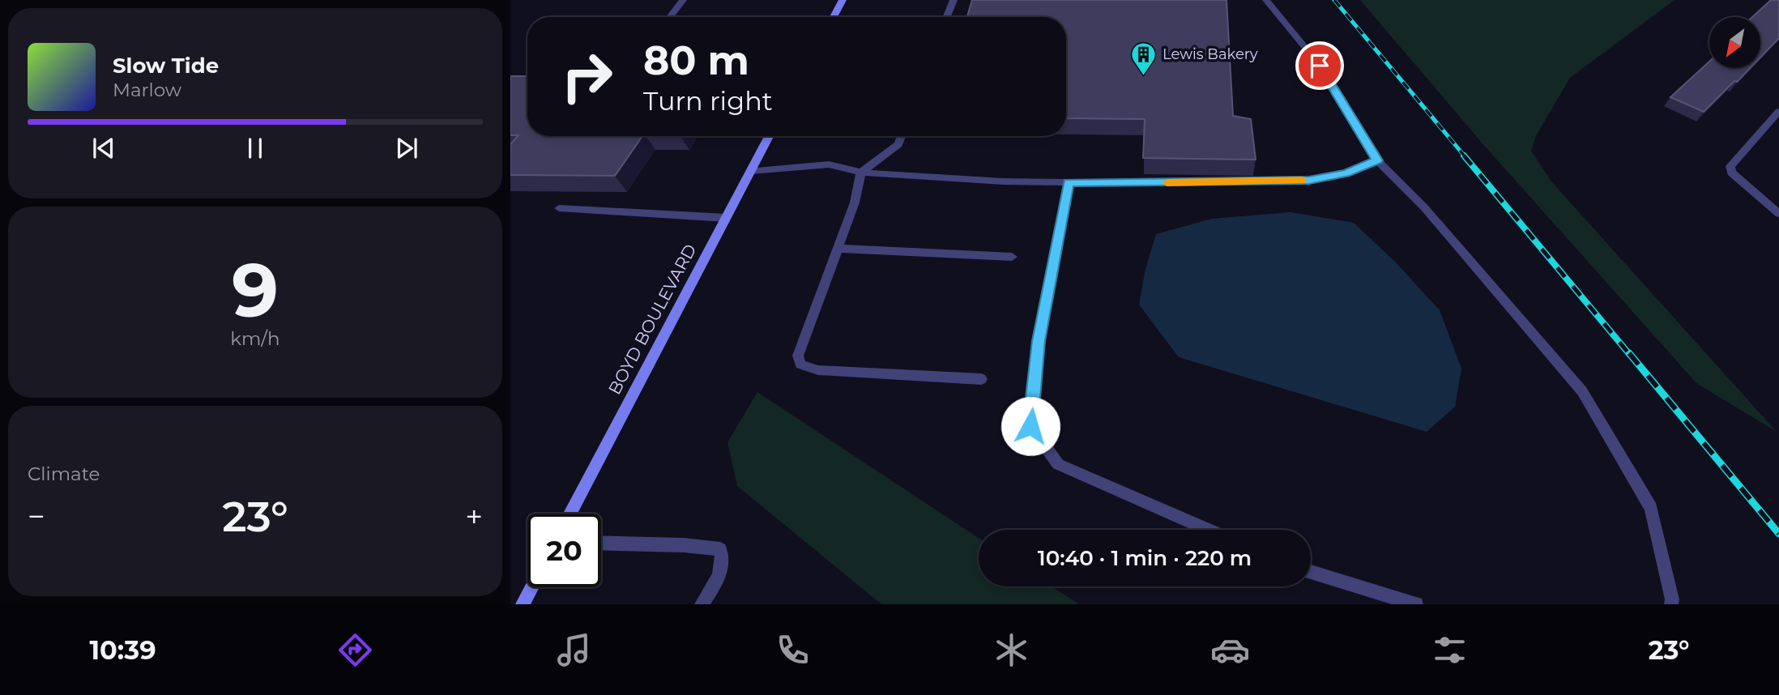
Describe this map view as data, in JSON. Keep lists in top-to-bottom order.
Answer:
{
  "streets": {
    "street": ["BOYD BOULEVARD"]
  },
  "places": {
    "building": ["Lewis Bakery"]
  },
  "north": "bottom left",
  "page": {
    "turn": ["80 m", "Turn right"],
    "song": ["Slow Tide", "Marlow"],
    "tile": [
      ["9", "km/h"],
      "Climate"
    ],
    "heat": ["−", "23°", "+"],
    "limit": "20",
    "trip": "10:40 · 1 min · 220 m",
    "tabs": ["10:39", "23°"]
  }
}
